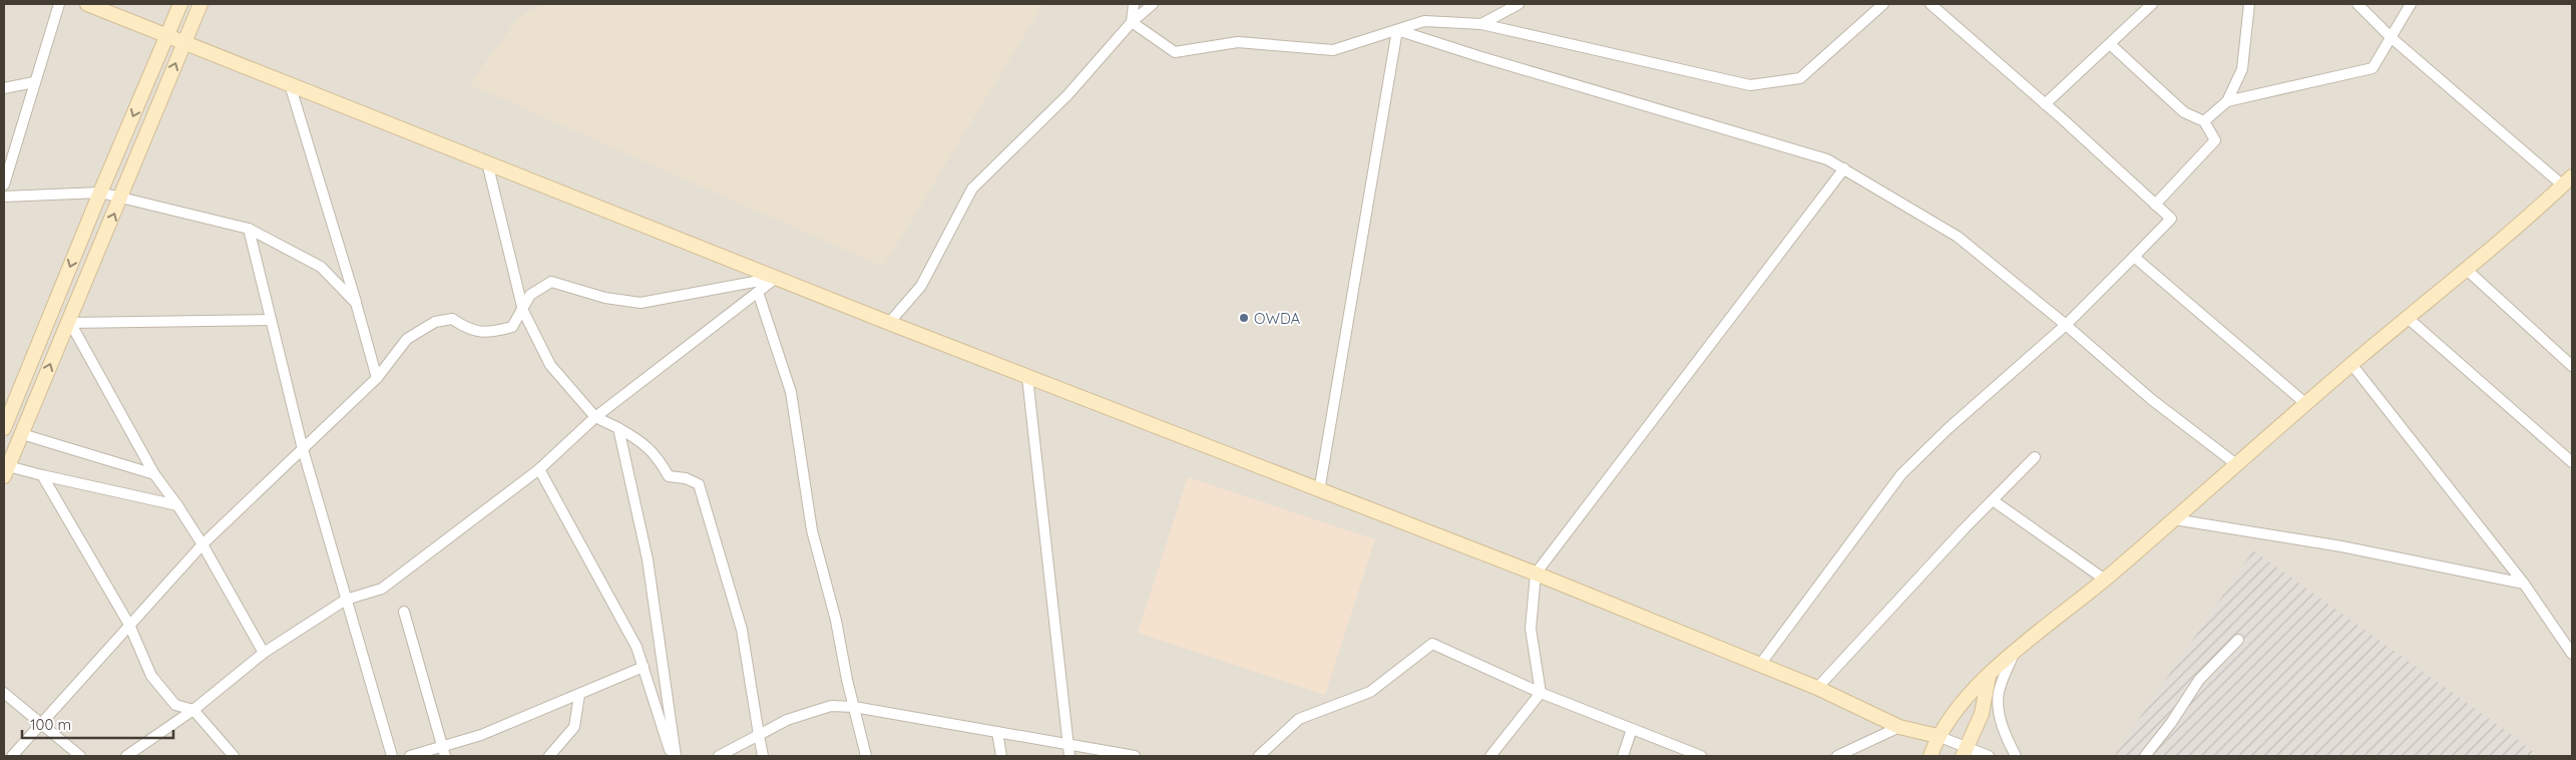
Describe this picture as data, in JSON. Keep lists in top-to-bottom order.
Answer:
{
  "places": ["OWDA"],
  "scale_bar": "100 m"
}
